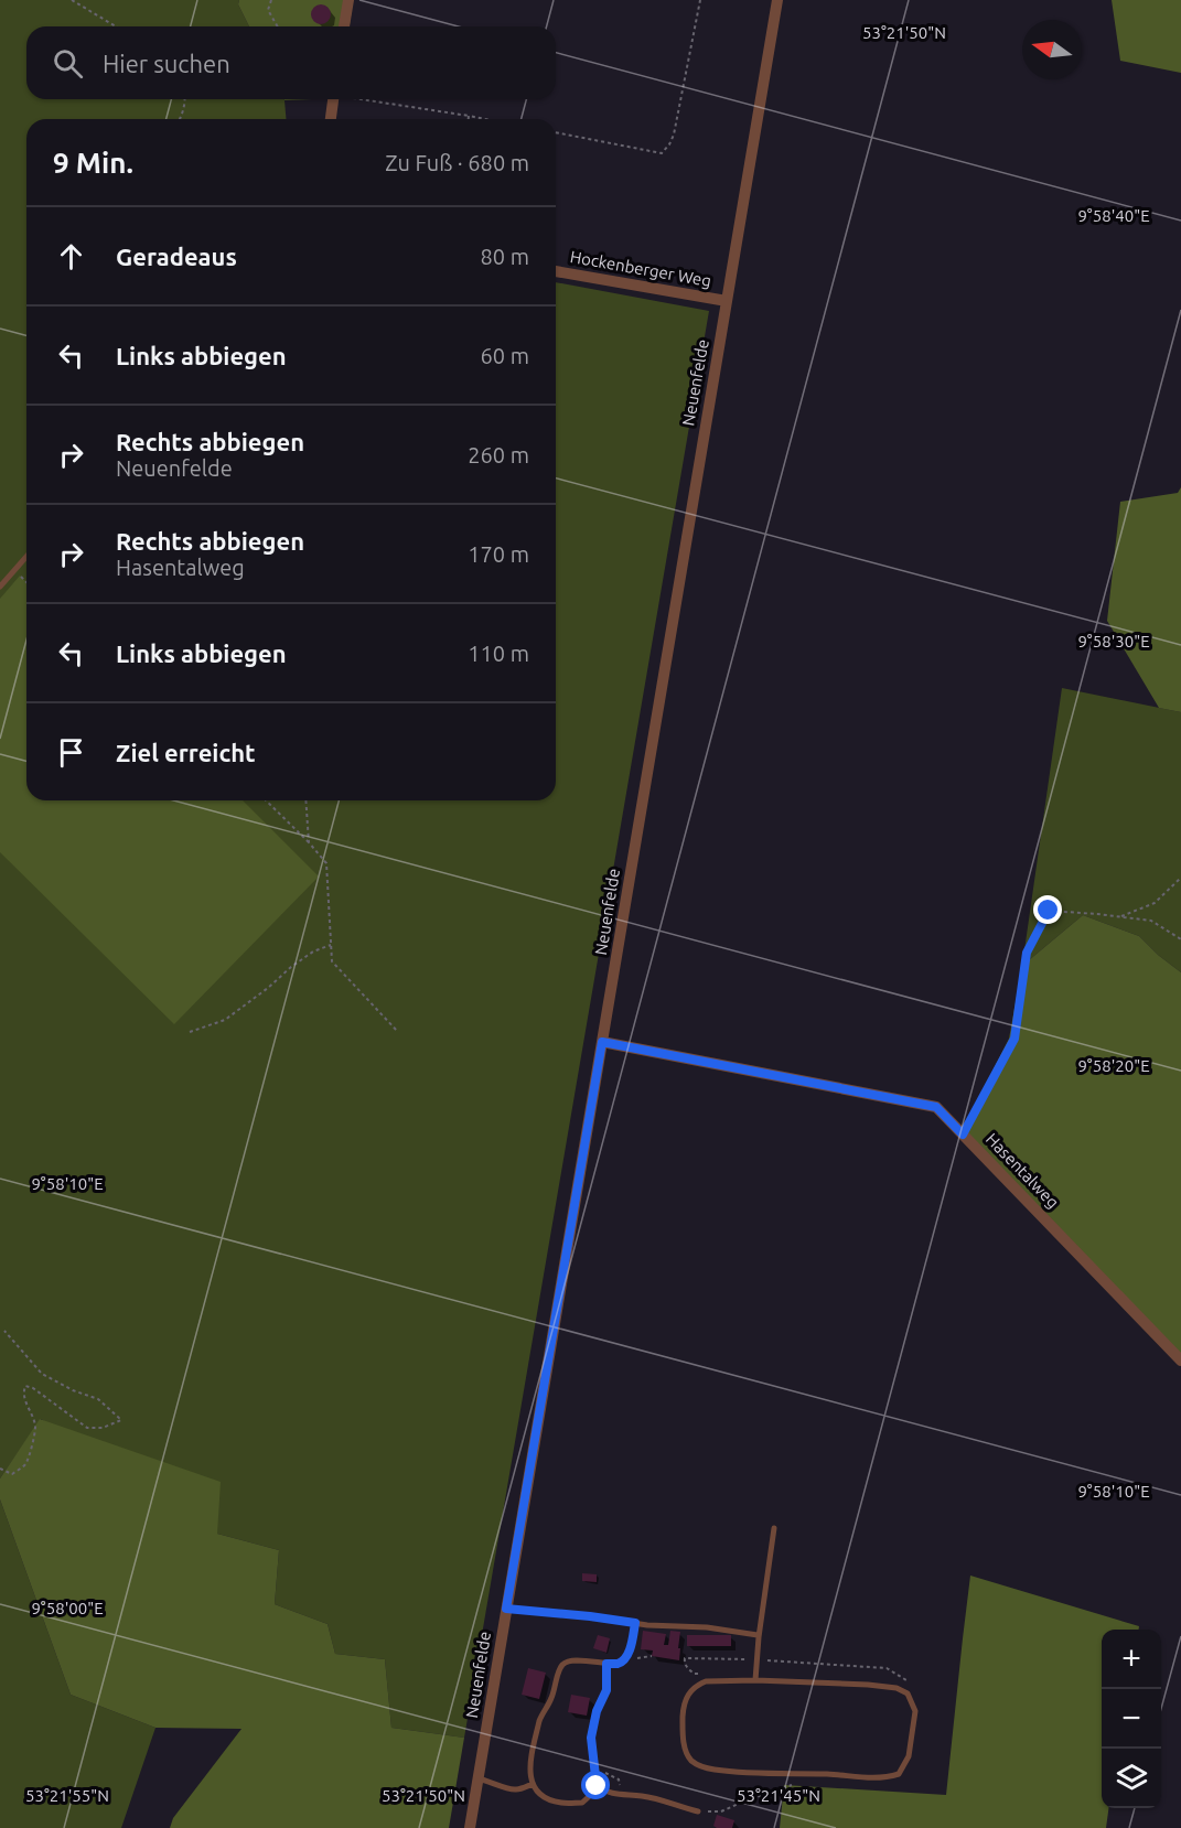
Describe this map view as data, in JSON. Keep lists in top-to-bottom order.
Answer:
{
  "streets": {
    "street": ["Hockenberger Weg", "Neuenfelde", "Hasentalweg"]
  },
  "crossings": [
    ["Hockenberger Weg", "Neuenfelde"],
    ["Neuenfelde", "Hasentalweg"]
  ],
  "north": "left",
  "page": {
    "search": "Hier suchen",
    "heading": ["9 Min.", "Zu Fuß · 680 m"],
    "list": [
      ["Geradeaus", "80 m"],
      ["Links abbiegen", "60 m"],
      ["Rechts abbiegen", "Neuenfelde", "260 m"],
      ["Rechts abbiegen", "Hasentalweg", "170 m"],
      ["Links abbiegen", "110 m"],
      "Ziel erreicht"
    ],
    "map_buttons": ["+", "−"]
  },
  "coordinates": [
    "53°21'50\"N",
    "9°58'40\"E",
    "9°58'30\"E",
    "9°58'20\"E",
    "9°58'10\"E",
    "9°58'00\"E",
    "53°21'55\"N",
    "53°21'45\"N"
  ]
}
